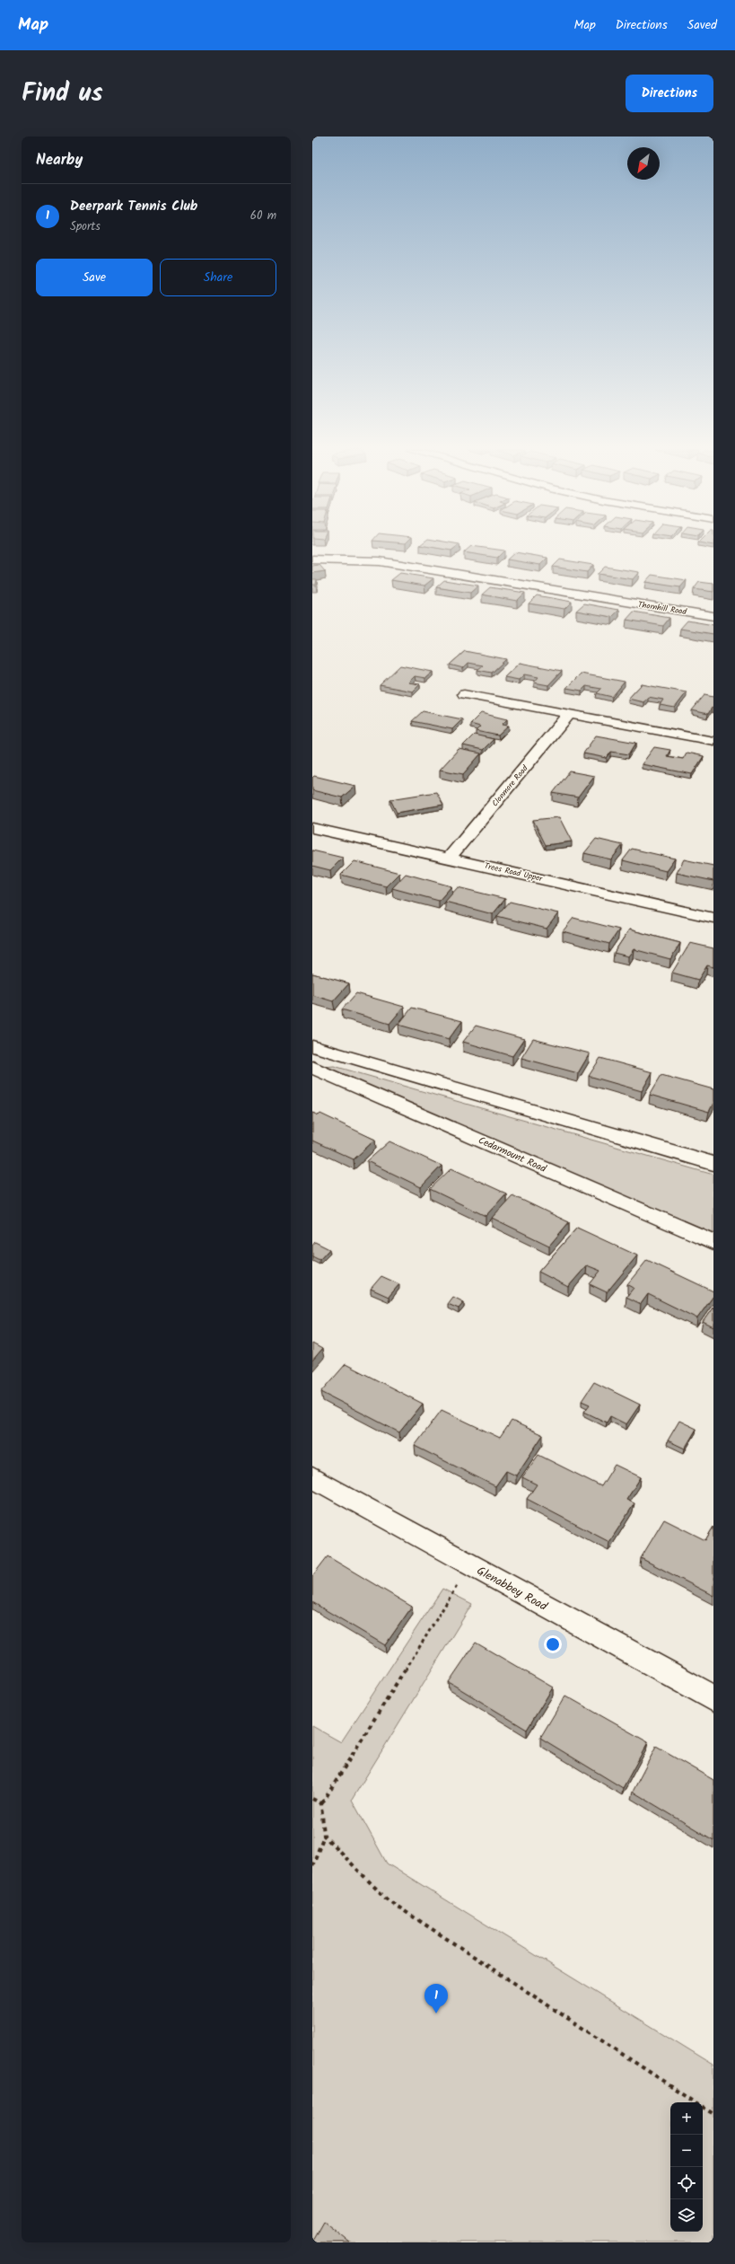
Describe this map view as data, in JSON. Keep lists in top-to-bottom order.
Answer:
{
  "streets": {
    "street": [
      "Thornhill Road",
      "Clonmore Road",
      "Trees Road Upper",
      "Cedarmount Road",
      "Glenabbey Road"
    ]
  },
  "crossings": [
    ["Clonmore Road", "Trees Road Upper"]
  ],
  "north": "bottom left",
  "page": {
    "header": "Map",
    "nav": ["Map", "Directions", "Saved"],
    "title": "Find us",
    "buttons": [
      "Directions",
      ["Save", "Share"]
    ],
    "heading": "Nearby",
    "list": [
      {
        "mark": "1",
        "name": "Deerpark Tennis Club",
        "note": "Sports",
        "value": "60 m"
      }
    ],
    "pins": "1",
    "map_buttons": ["+", "−"]
  }
}
